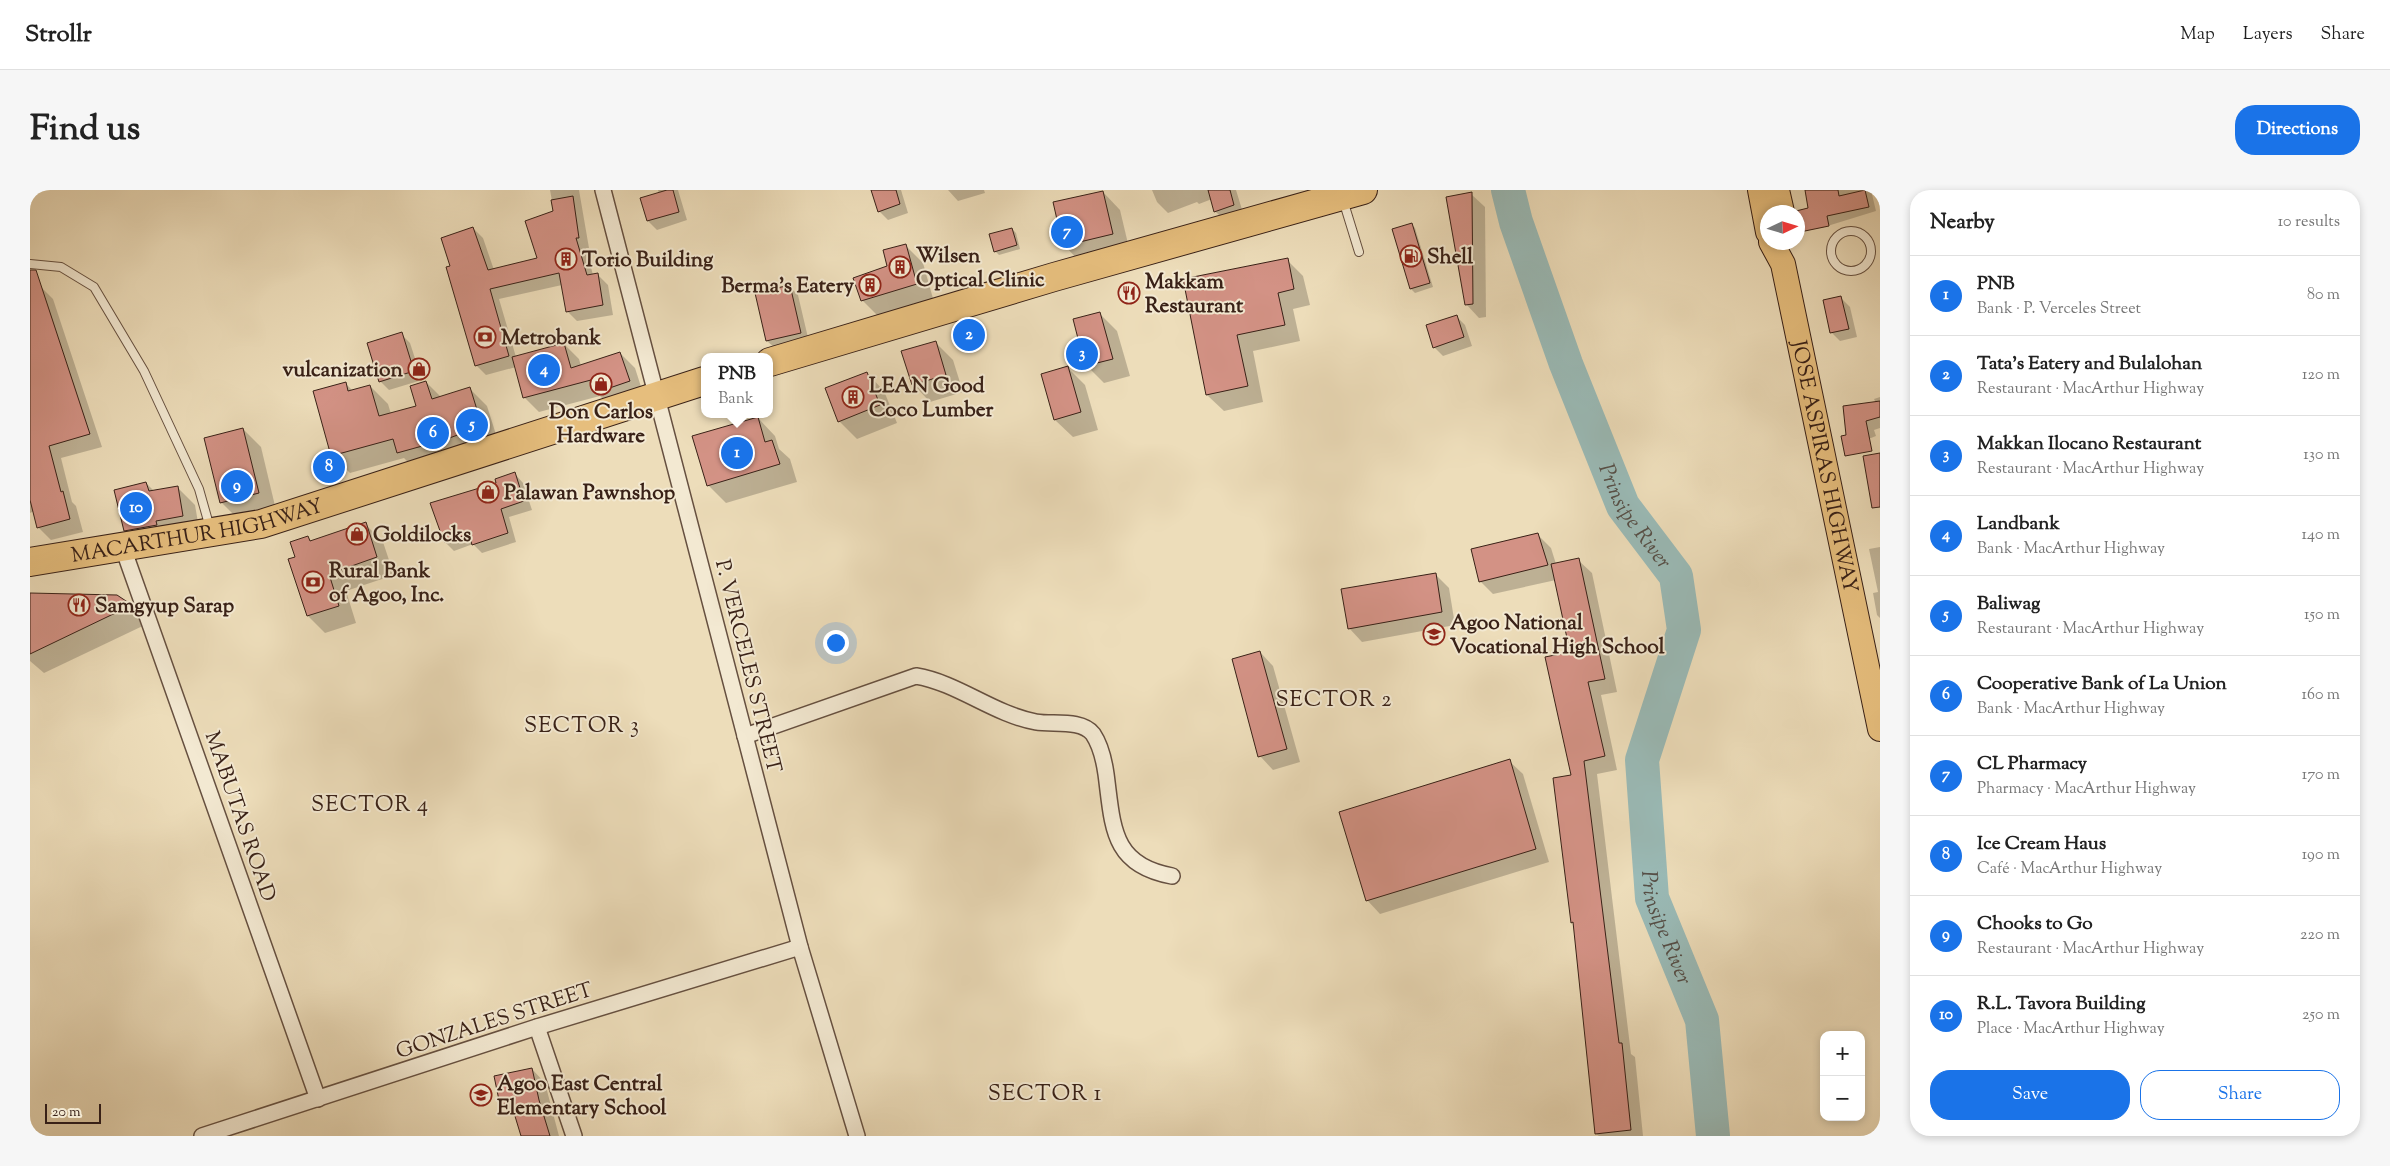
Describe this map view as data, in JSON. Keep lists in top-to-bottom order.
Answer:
{
  "streets": {
    "highway": ["MACARTHUR HIGHWAY"],
    "main road": ["JOSE ASPIRAS HIGHWAY"],
    "street": ["P. VERCELES STREET", "MABUTAS ROAD", "GONZALES STREET"]
  },
  "crossings": [
    ["MACARTHUR HIGHWAY", "P. VERCELES STREET"],
    ["MACARTHUR HIGHWAY", "MABUTAS ROAD"],
    ["P. VERCELES STREET", "GONZALES STREET"],
    ["MABUTAS ROAD", "GONZALES STREET"]
  ],
  "districts": [
    "SECTOR 2",
    "SECTOR 3",
    "SECTOR 4",
    "SECTOR 1"
  ],
  "water": ["Prinsipe River"],
  "places": {
    "fuel station": ["Shell"],
    "building": [
      "Torio Building",
      "Wilsen Optical Clinic",
      "Berma's Eatery",
      "LEAN Good Coco Lumber"
    ],
    "restaurant": ["Makkam Restaurant", "Samgyup Sarap"],
    "bank": ["Metrobank", "Rural Bank of Agoo, Inc."],
    "shop": [
      "vulcanization",
      "Don Carlos Hardware",
      "Palawan Pawnshop",
      "Goldilocks"
    ],
    "school or university": ["Agoo National Vocational High School", "Agoo East Central Elementary School"]
  },
  "scale_bar": "20 m",
  "north": "right",
  "page": {
    "header": "Strollr",
    "nav": ["Map", "Layers", "Share"],
    "title": "Find us",
    "buttons": [
      "Directions",
      ["Save", "Share"]
    ],
    "heading": ["Nearby", "10 results"],
    "pins": [
      "7",
      "2",
      "3",
      "4",
      "5",
      "6",
      "1",
      "8",
      "9",
      "10"
    ],
    "list": [
      {
        "mark": "1",
        "name": "PNB",
        "note": "Bank · P. Verceles Street",
        "value": "80 m"
      },
      {
        "mark": "2",
        "name": "Tata's Eatery and Bulalohan",
        "note": "Restaurant · MacArthur Highway",
        "value": "120 m"
      },
      {
        "mark": "3",
        "name": "Makkan Ilocano Restaurant",
        "note": "Restaurant · MacArthur Highway",
        "value": "130 m"
      },
      {
        "mark": "4",
        "name": "Landbank",
        "note": "Bank · MacArthur Highway",
        "value": "140 m"
      },
      {
        "mark": "5",
        "name": "Baliwag",
        "note": "Restaurant · MacArthur Highway",
        "value": "150 m"
      },
      {
        "mark": "6",
        "name": "Cooperative Bank of La Union",
        "note": "Bank · MacArthur Highway",
        "value": "160 m"
      },
      {
        "mark": "7",
        "name": "CL Pharmacy",
        "note": "Pharmacy · MacArthur Highway",
        "value": "170 m"
      },
      {
        "mark": "8",
        "name": "Ice Cream Haus",
        "note": "Café · MacArthur Highway",
        "value": "190 m"
      },
      {
        "mark": "9",
        "name": "Chooks to Go",
        "note": "Restaurant · MacArthur Highway",
        "value": "220 m"
      },
      {
        "mark": "10",
        "name": "R.L. Tavora Building",
        "note": "Place · MacArthur Highway",
        "value": "250 m"
      }
    ],
    "popup": ["PNB", "Bank"],
    "map_buttons": ["+", "−"],
    "scale": "20 m"
  }
}
